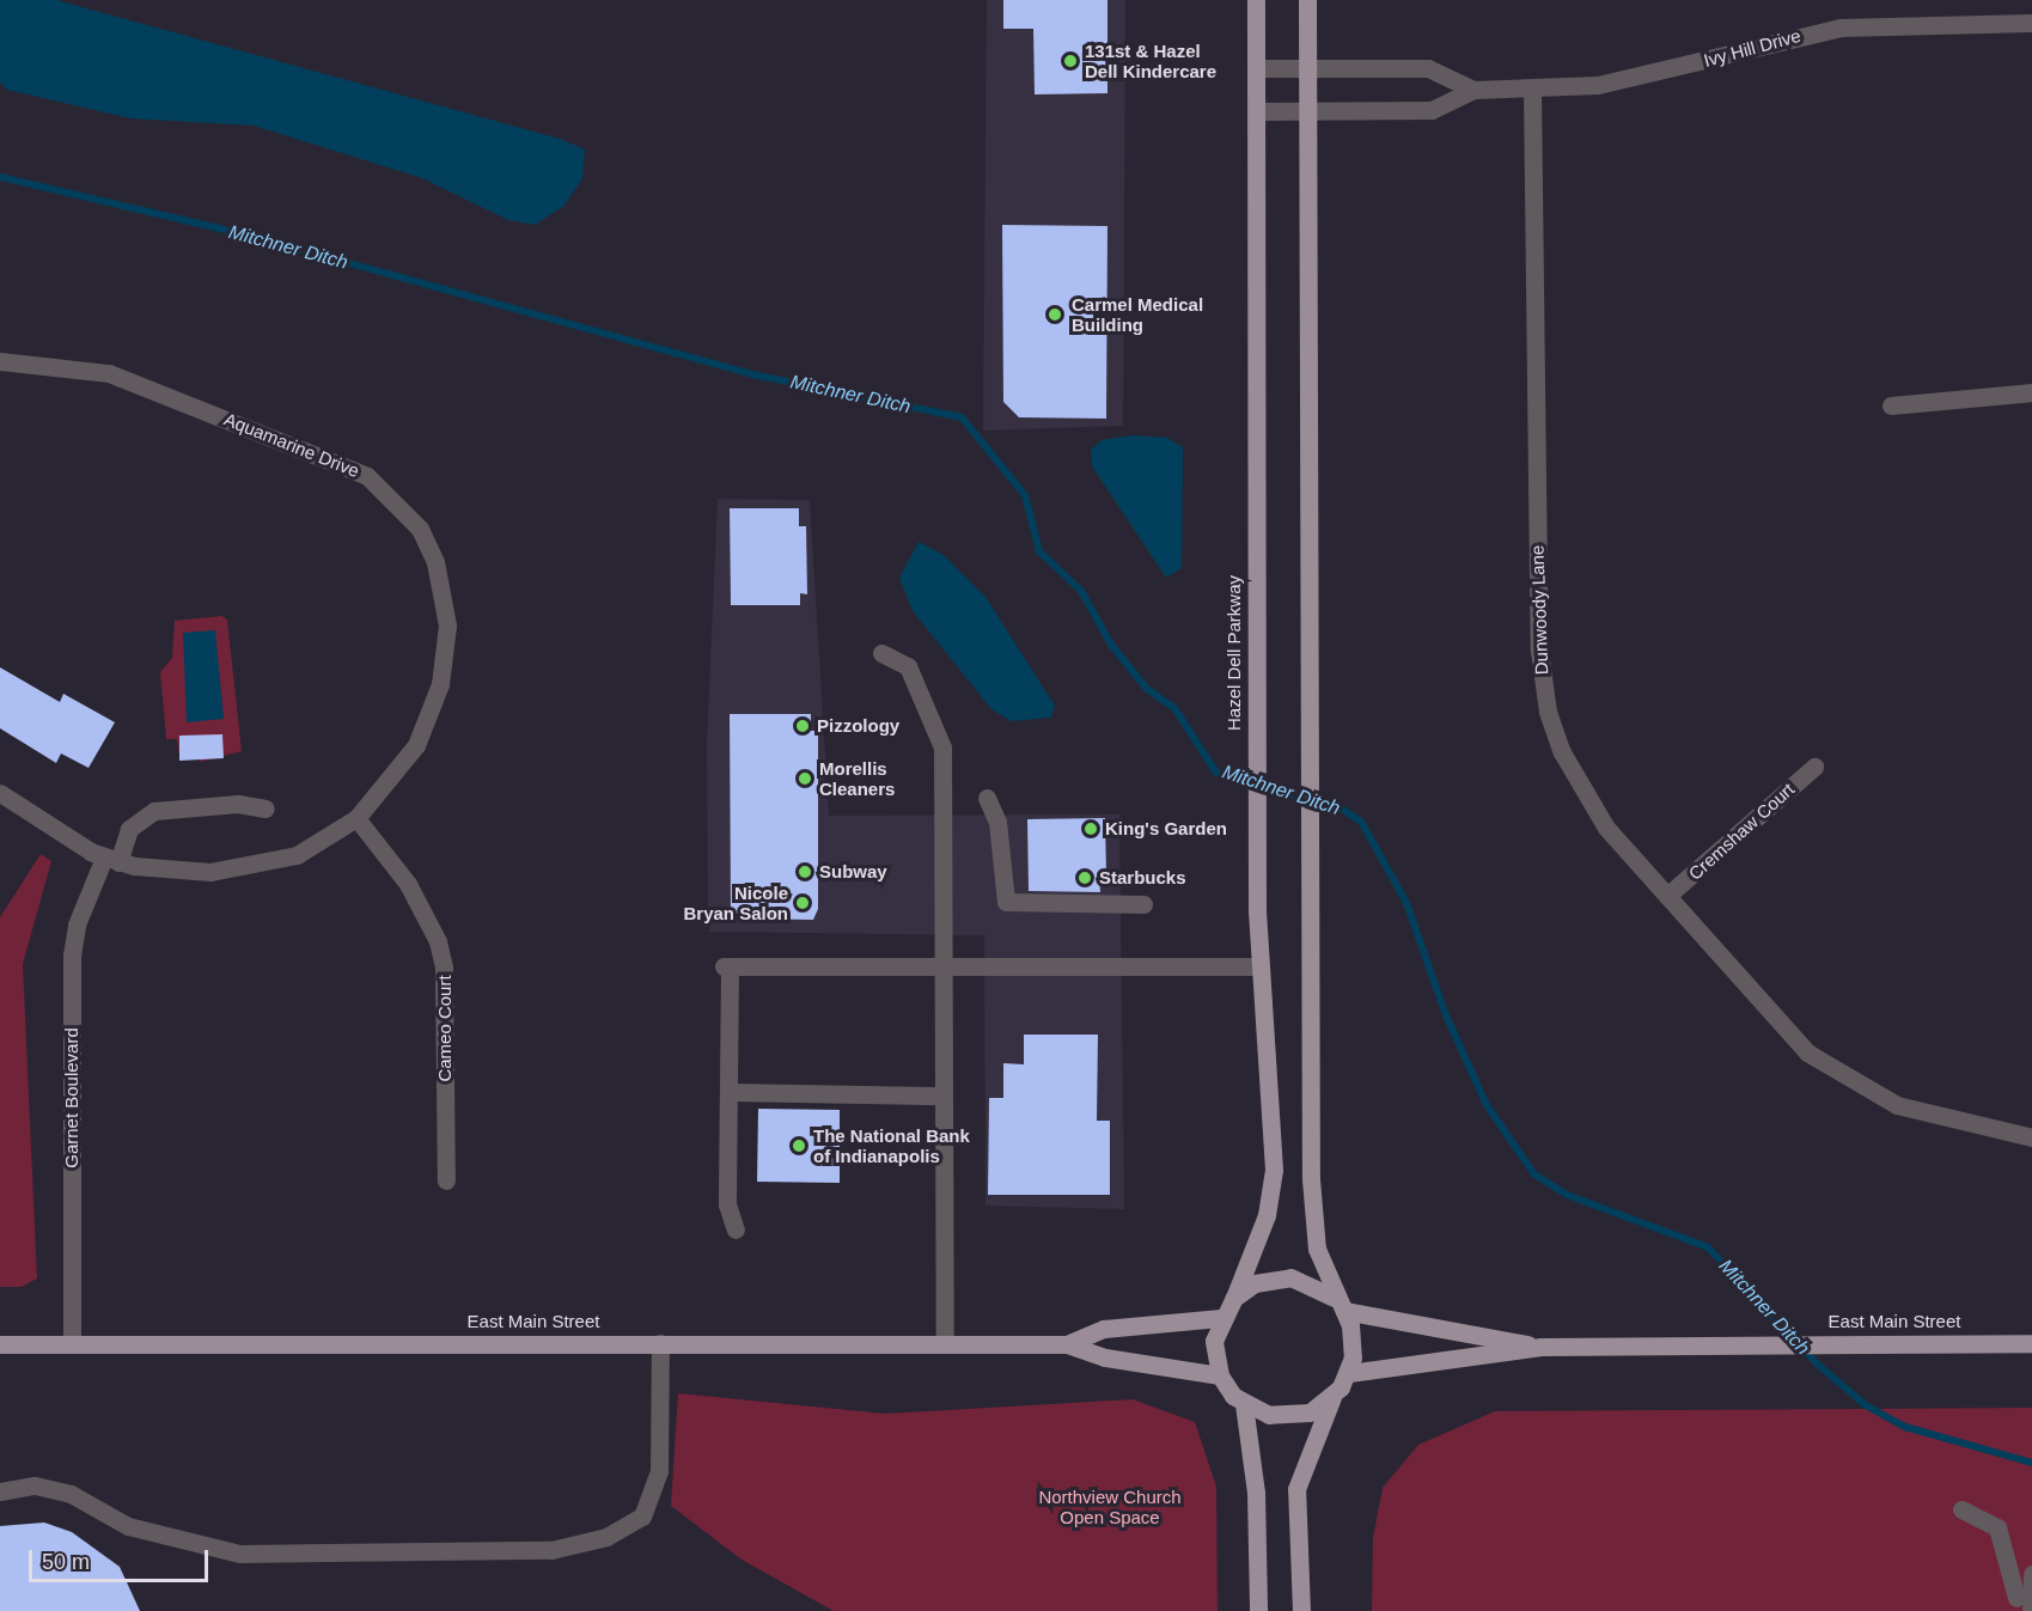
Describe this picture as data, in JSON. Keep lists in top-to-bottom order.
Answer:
{
  "streets": {
    "main road": ["Hazel Dell Parkway", "East Main Street"],
    "street": [
      "Ivy Hill Drive",
      "Aquamarine Drive",
      "Dunwoody Lane",
      "Cremshaw Court",
      "Cameo Court",
      "Garnet Boulevard"
    ]
  },
  "crossings": [
    ["Ivy Hill Drive", "Dunwoody Lane"],
    ["Ivy Hill Drive", "Hazel Dell Parkway"],
    ["Aquamarine Drive", "Cameo Court"],
    ["Aquamarine Drive", "Garnet Boulevard"],
    ["Dunwoody Lane", "Cremshaw Court"],
    ["Hazel Dell Parkway", "East Main Street"],
    ["Garnet Boulevard", "East Main Street"]
  ],
  "water": ["Mitchner Ditch"],
  "parks": ["Northview Church Open Space"],
  "places": [
    "131st & Hazel Dell Kindercare",
    "Carmel Medical Building",
    "Pizzology",
    "Morellis Cleaners",
    "King's Garden",
    "Subway",
    "Starbucks",
    "Nicole Bryan Salon",
    "The National Bank of Indianapolis"
  ],
  "scale_bar": "50 m"
}
